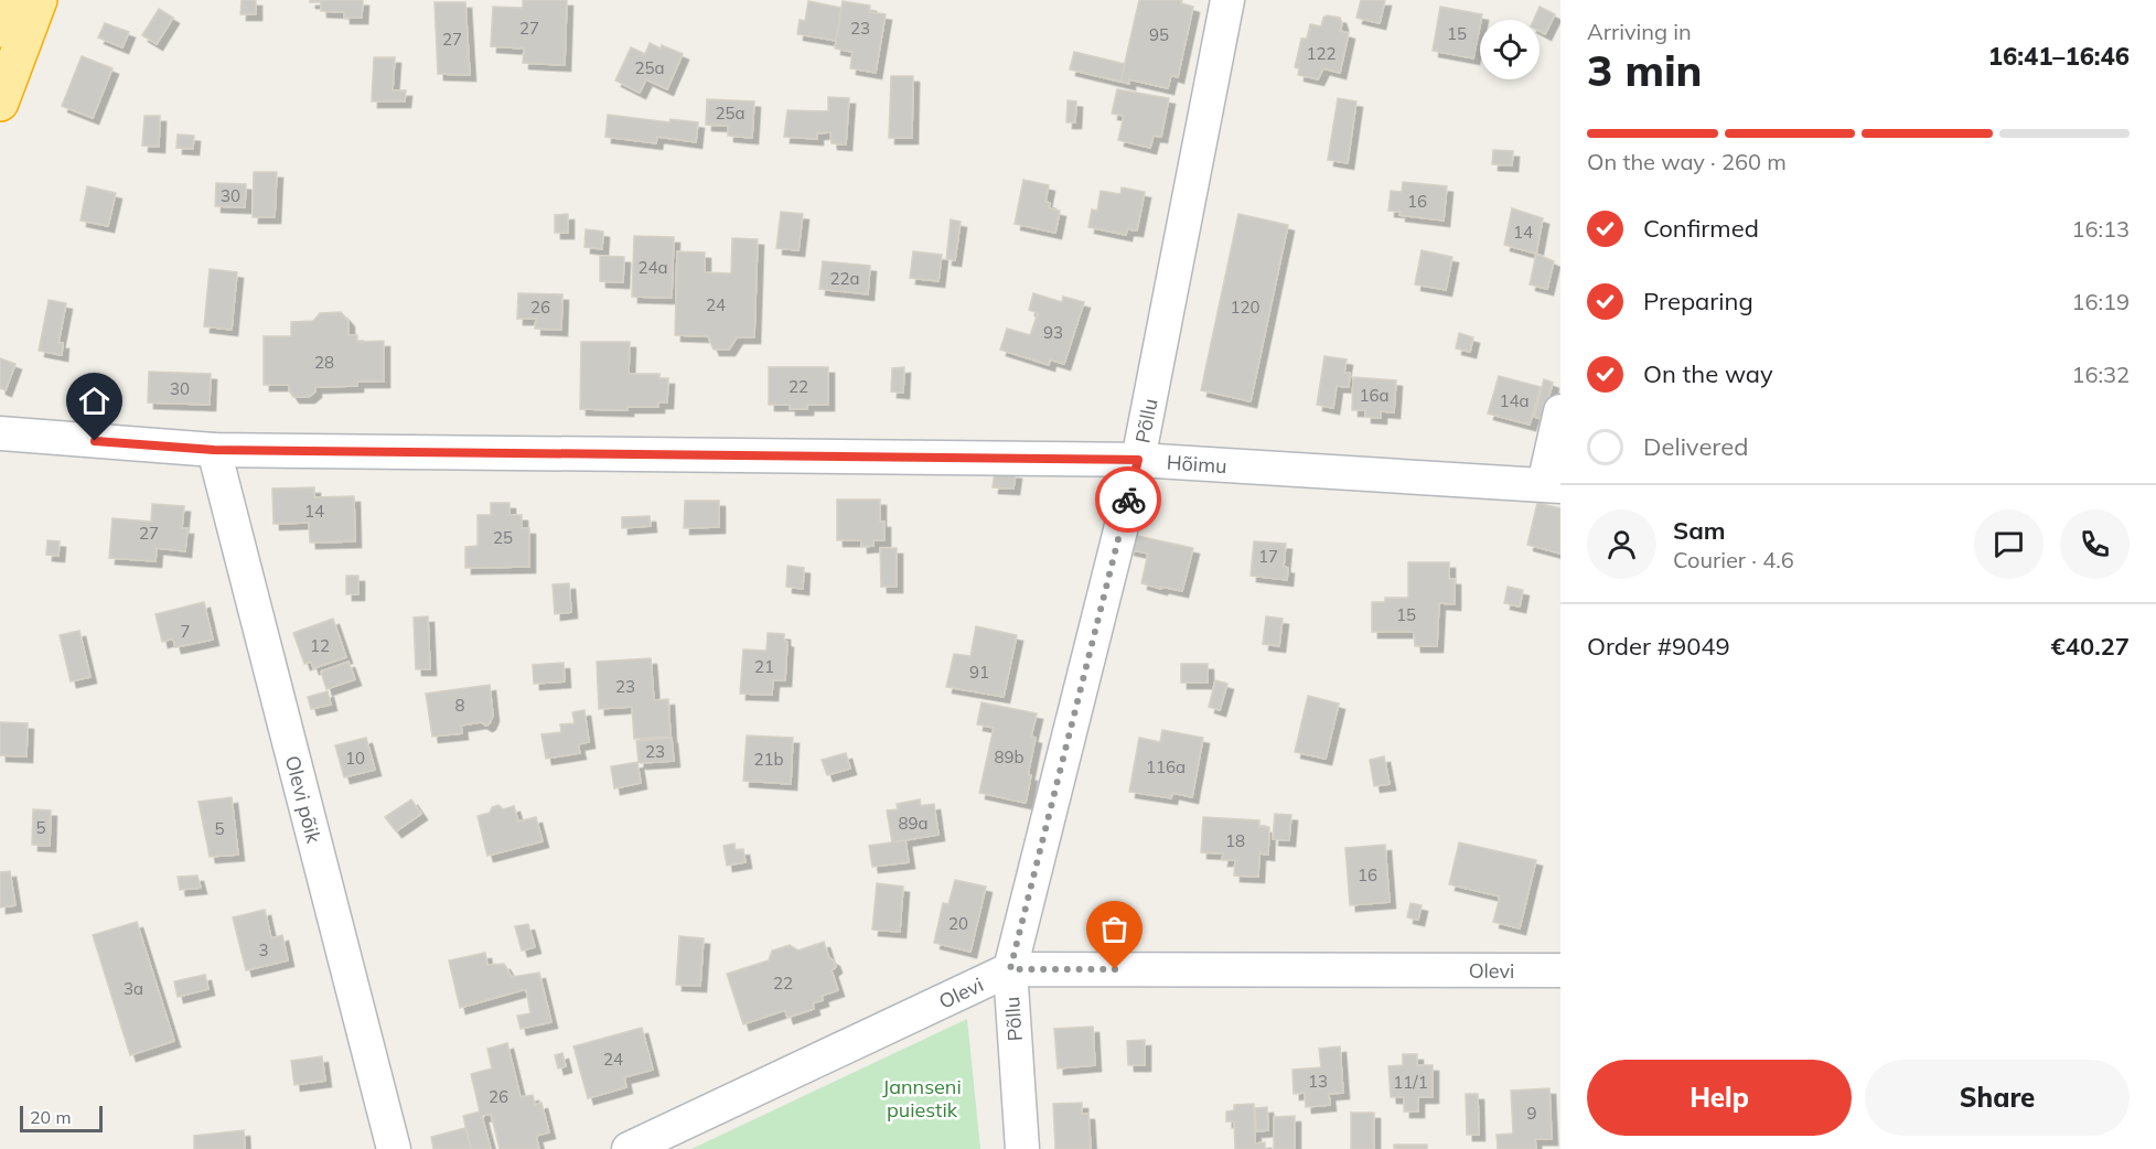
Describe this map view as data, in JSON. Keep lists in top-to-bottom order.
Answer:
{
  "streets": {
    "street": [
      "Põllu",
      "Hõimu",
      "Olevi põik",
      "Olevi"
    ]
  },
  "crossings": [
    ["Põllu", "Hõimu"],
    ["Põllu", "Olevi"],
    ["Hõimu", "Olevi põik"]
  ],
  "parks": ["Jannseni puiestik"],
  "house_numbers": [
    "27",
    "23",
    "15",
    "95",
    "27",
    "122",
    "25a",
    "25a",
    "30",
    "16",
    "14",
    "24a",
    "22a",
    "24",
    "26",
    "120",
    "93",
    "28",
    "22",
    "30",
    "16a",
    "14a",
    "14",
    "27",
    "25",
    "17",
    "15",
    "7",
    "12",
    "21",
    "91",
    "23",
    "8",
    "23",
    "89b",
    "10",
    "21b",
    "116a",
    "89a",
    "5",
    "5",
    "18",
    "16",
    "20",
    "3",
    "22",
    "3a",
    "24",
    "13",
    "11/1",
    "26",
    "9"
  ],
  "scale_bar": "20 m",
  "page": {
    "heading": ["3 min", "Arriving in", "16:41–16:46"],
    "panel": [
      "Sam",
      "Courier · 4.6",
      "Order #9049",
      "€40.27"
    ],
    "bar": "On the way · 260 m",
    "list": [
      ["Confirmed", "16:13"],
      ["Preparing", "16:19"],
      ["On the way", "16:32"],
      "Delivered"
    ],
    "buttons": ["Help", "Share"],
    "scale": "20 m"
  }
}
